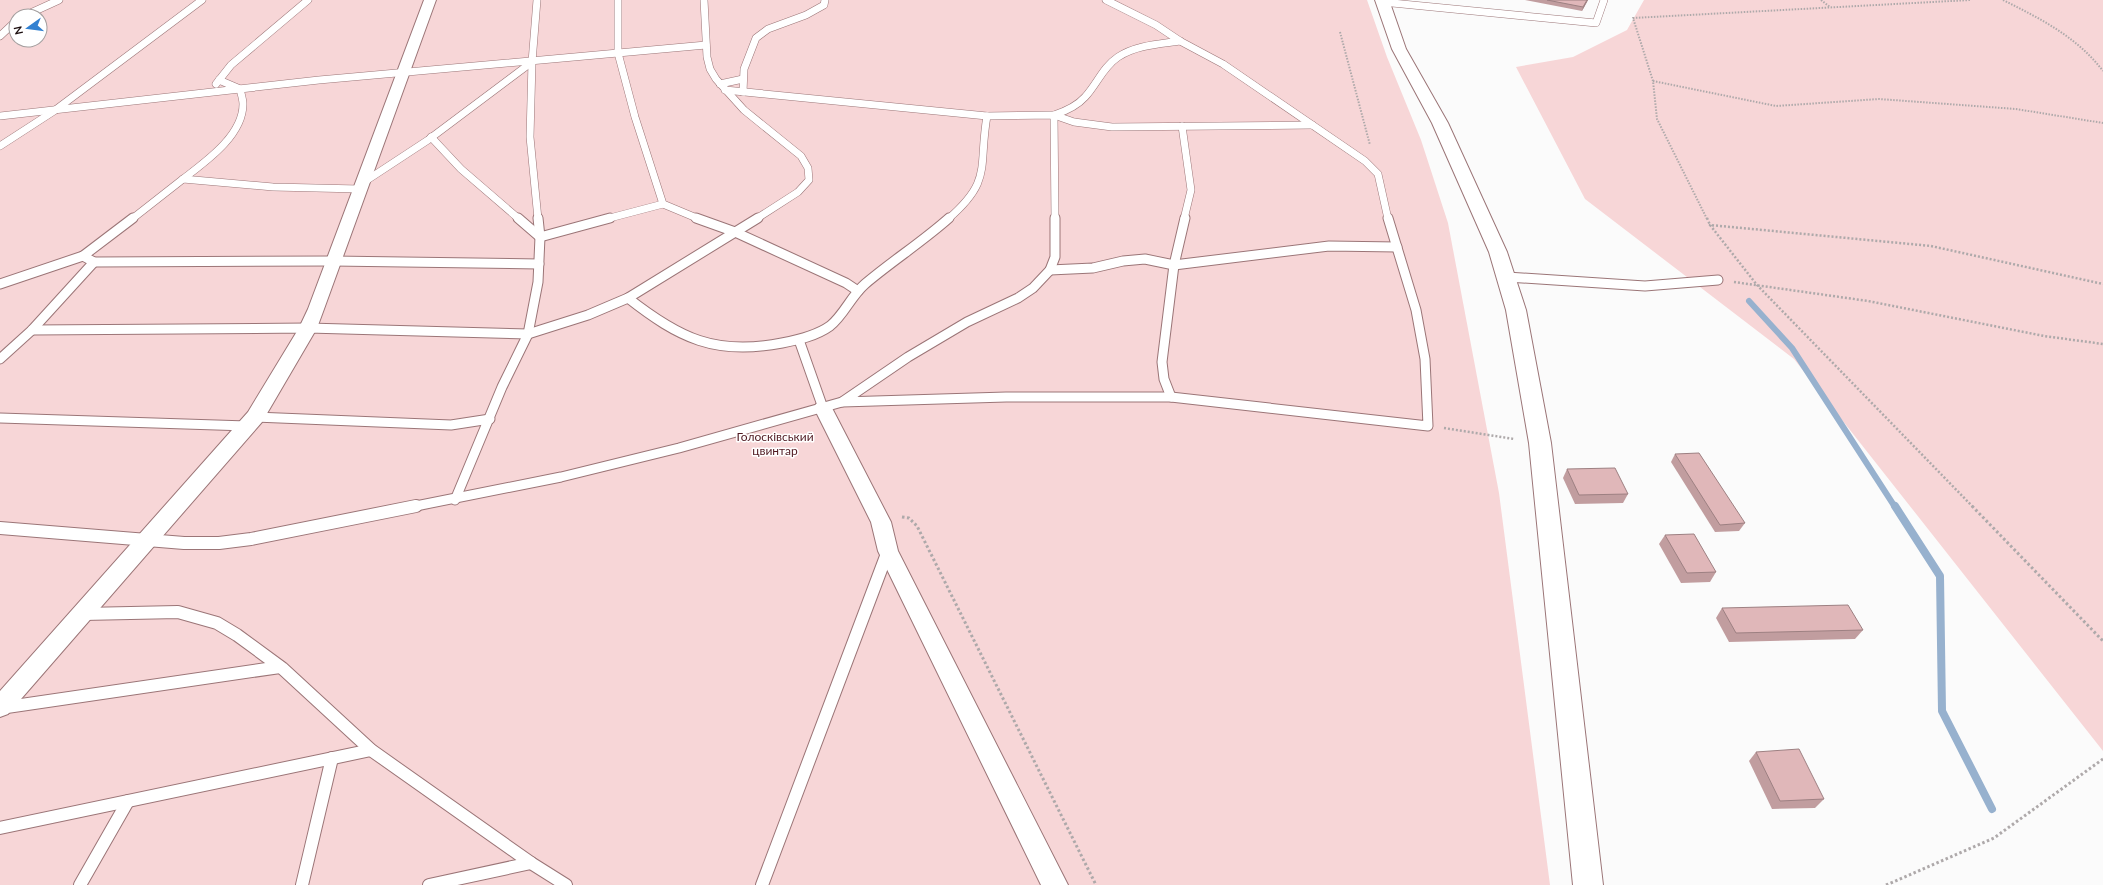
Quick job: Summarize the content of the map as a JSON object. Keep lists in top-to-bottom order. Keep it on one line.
{"parks":["Голосківський цвинтар"],"north":"left"}
